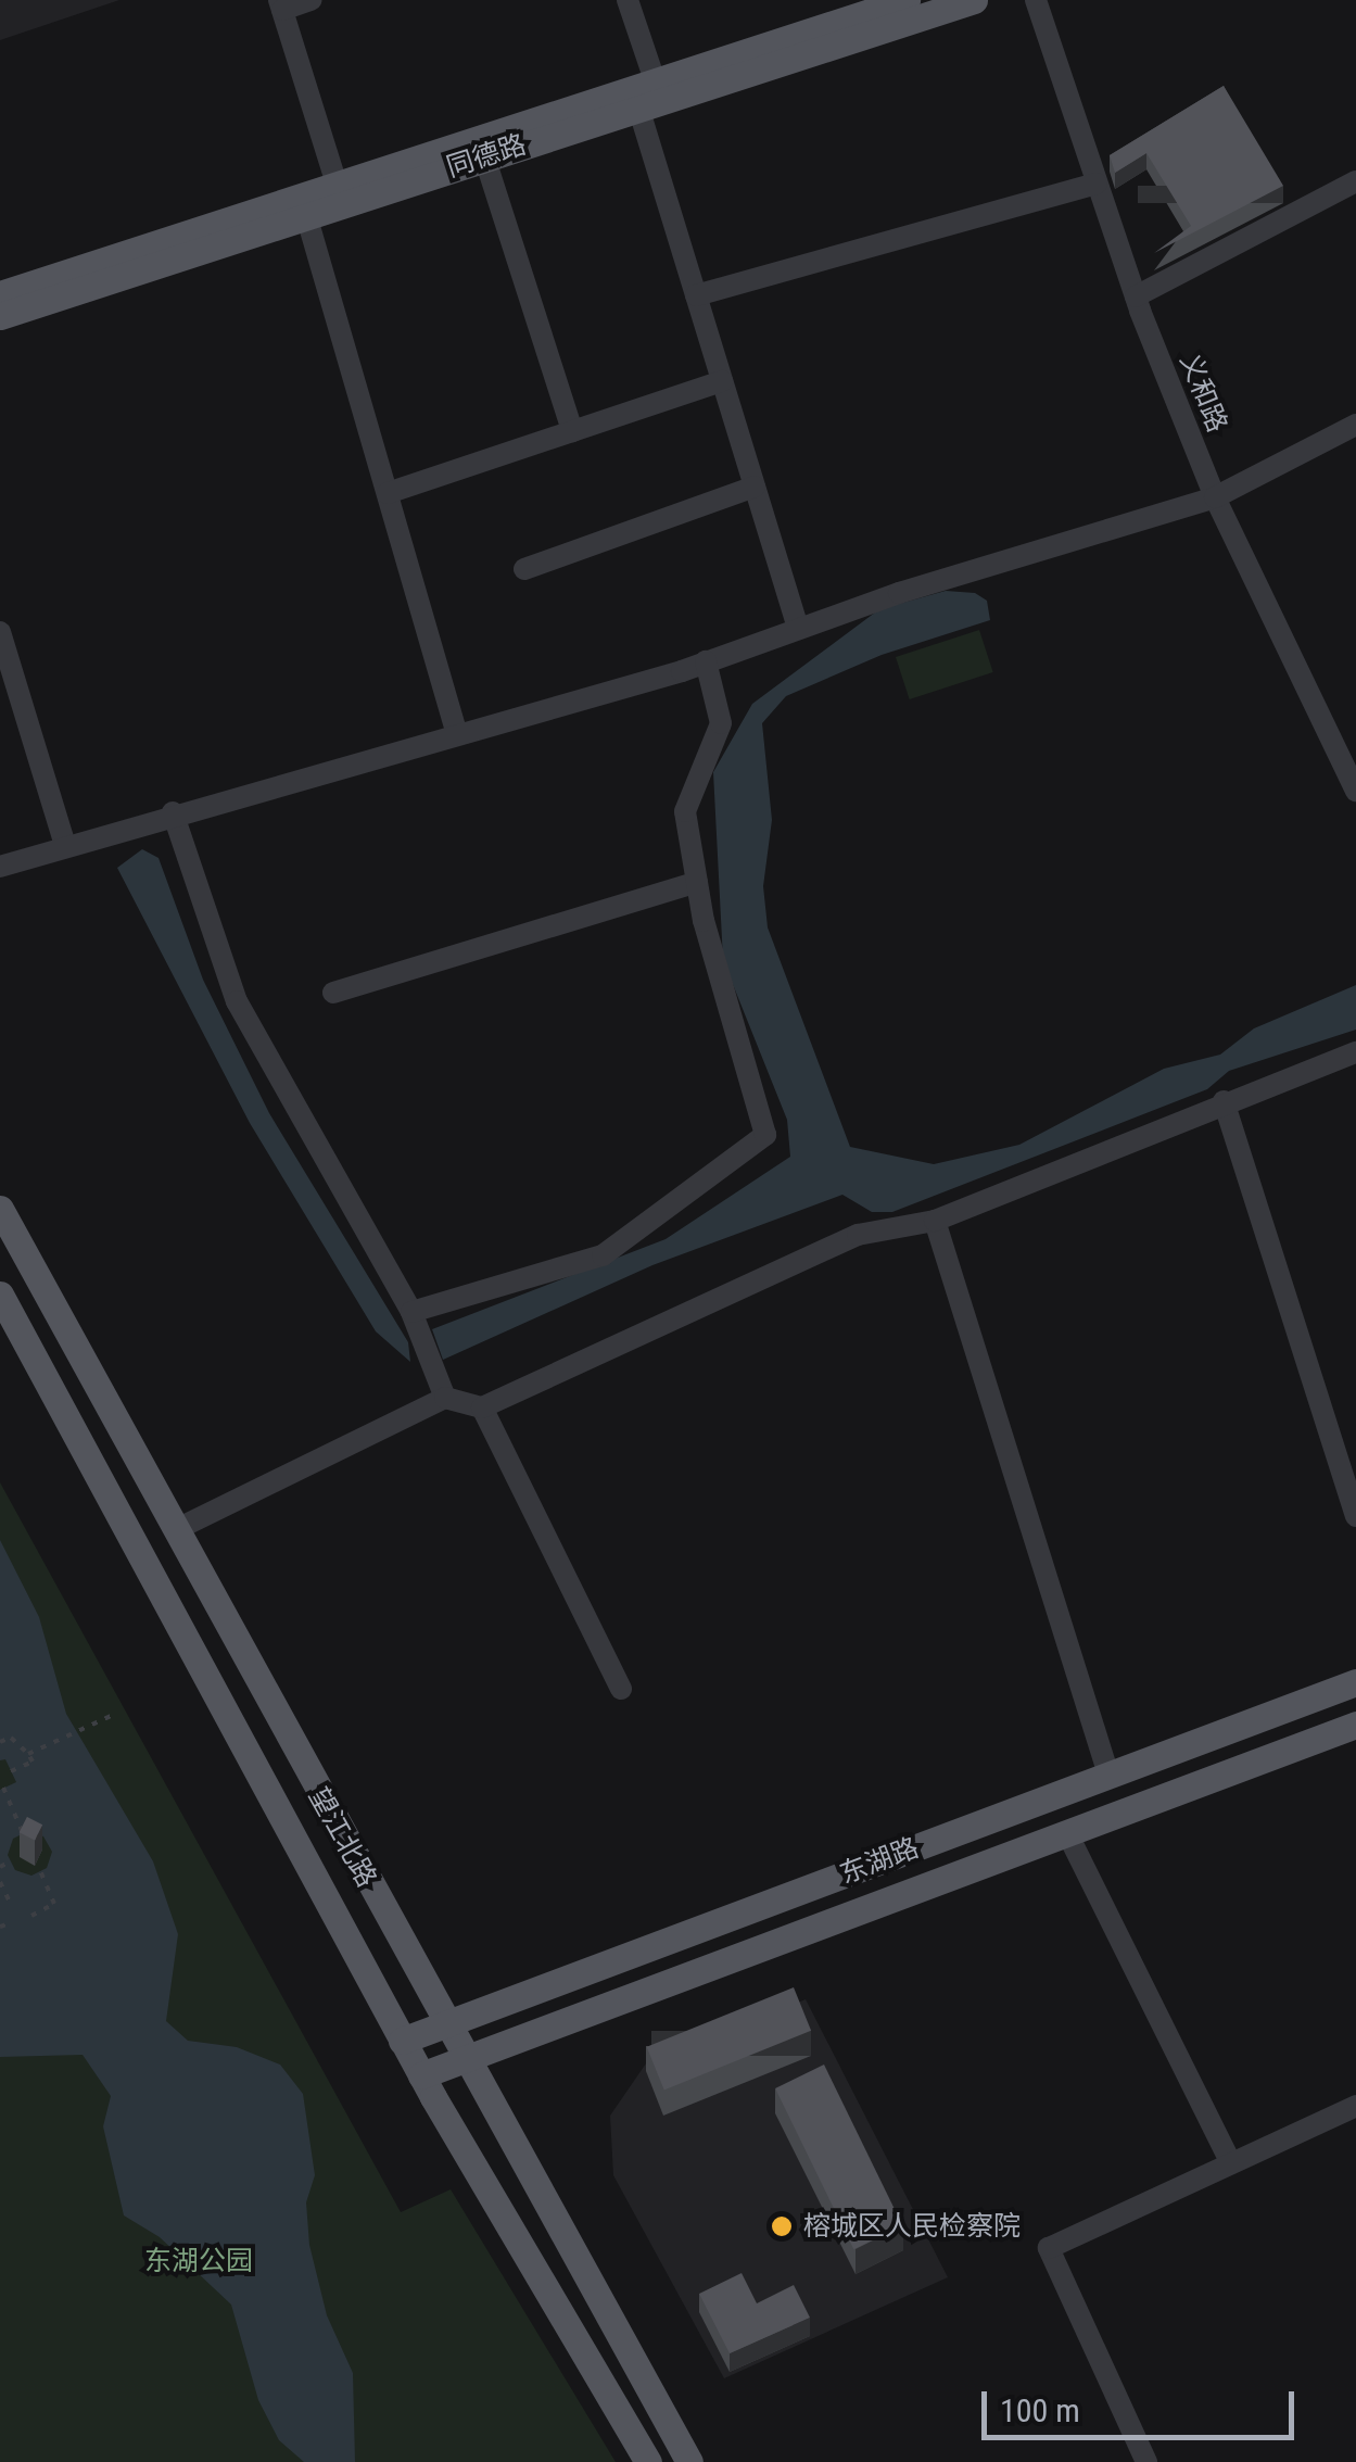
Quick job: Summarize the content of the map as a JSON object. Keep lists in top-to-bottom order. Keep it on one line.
{"streets":{"main road":["同德路","望江北路","东湖路"],"street":["义和路"]},"crossings":[["望江北路","东湖路"]],"parks":["东湖公园"],"places":["榕城区人民检察院"],"scale_bar":"100 m"}
